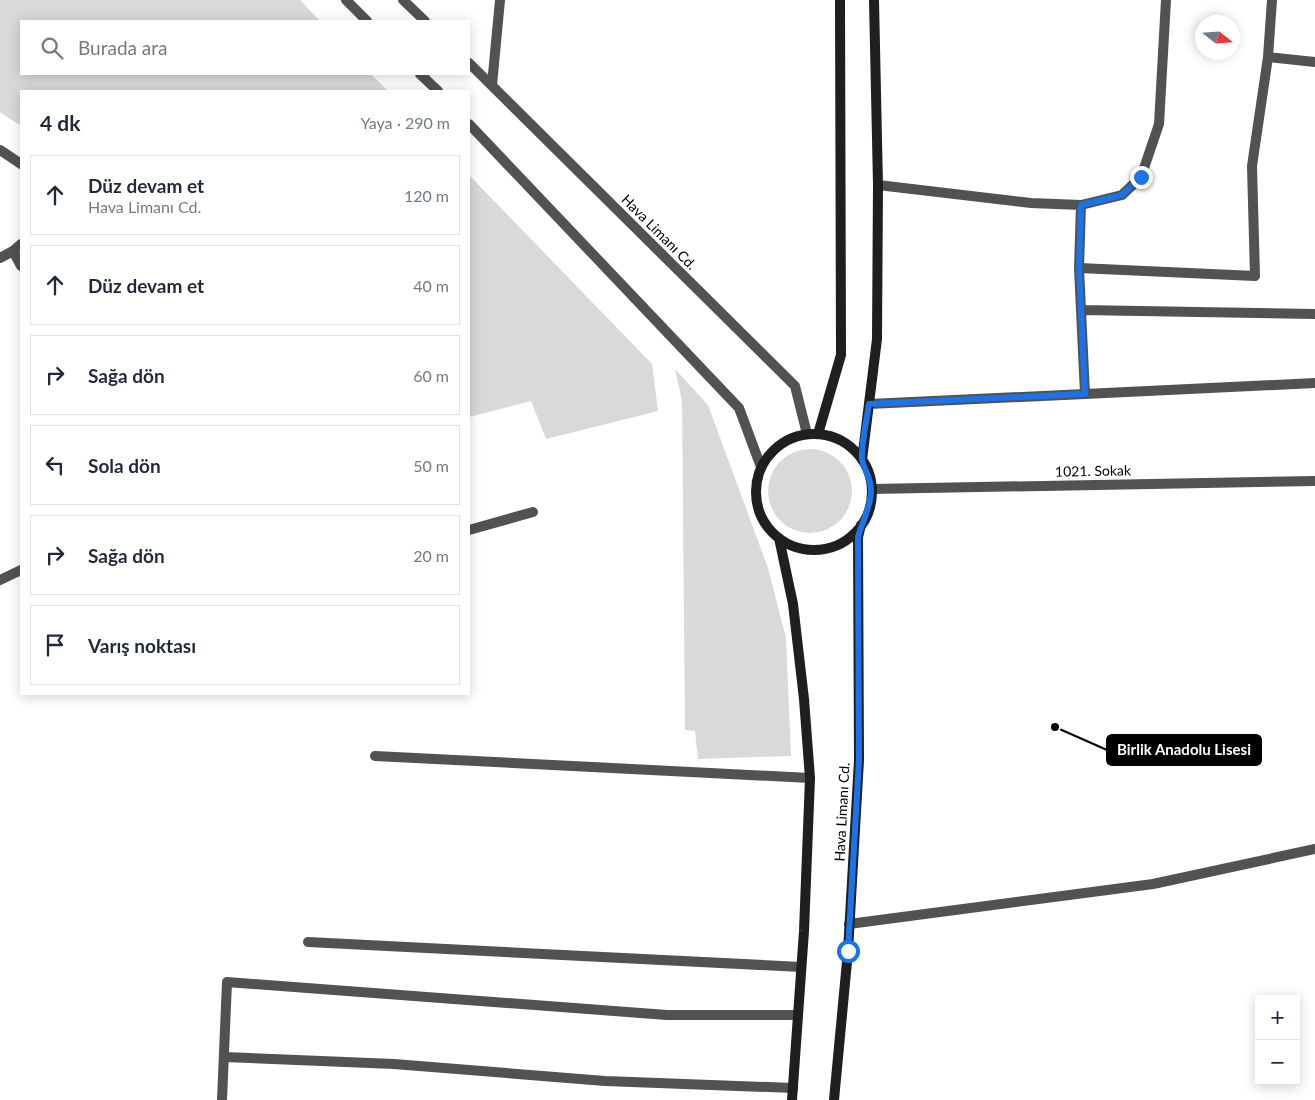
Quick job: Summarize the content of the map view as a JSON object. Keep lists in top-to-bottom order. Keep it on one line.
{"streets":{"main road":["Hava Limanı Cd."],"street":["1021. Sokak"]},"crossings":[["Hava Limanı Cd.","1021. Sokak"]],"places":["Birlik Anadolu Lisesi"],"north":"right","page":{"search":"Burada ara","heading":["4 dk","Yaya · 290 m"],"list":[["Düz devam et","Hava Limanı Cd.","120 m"],["Düz devam et","40 m"],["Sağa dön","60 m"],["Sola dön","50 m"],["Sağa dön","20 m"],"Varış noktası"],"map_buttons":["+","−"]}}
